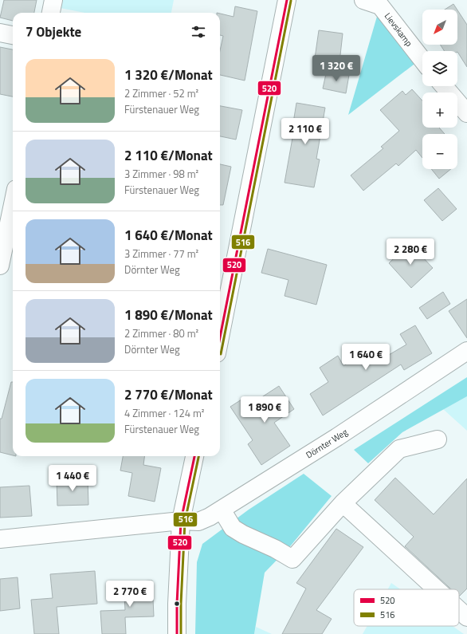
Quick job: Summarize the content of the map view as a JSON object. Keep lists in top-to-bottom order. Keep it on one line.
{"streets":{"street":["Lievskamp","Dörnter Weg"]},"lines":["transit line 520","transit line 516"],"legend":["520","516"],"north":"bottom left","page":{"map_buttons":["+","−"],"heading":"7 Objekte","list":[{"name":"1 320 €/Monat","note":"2 Zimmer · 52 m² · Fürstenauer Weg"},{"name":"2 110 €/Monat","note":"3 Zimmer · 98 m² · Fürstenauer Weg"},{"name":"1 640 €/Monat","note":"3 Zimmer · 77 m² · Dörnter Weg"},{"name":"1 890 €/Monat","note":"2 Zimmer · 80 m² · Dörnter Weg"},{"name":"2 770 €/Monat","note":"4 Zimmer · 124 m² · Fürstenauer Weg"}],"price":["1 320 €","2 110 €","2 280 €","1 640 €","1 890 €","1 440 €","2 770 €"]}}
